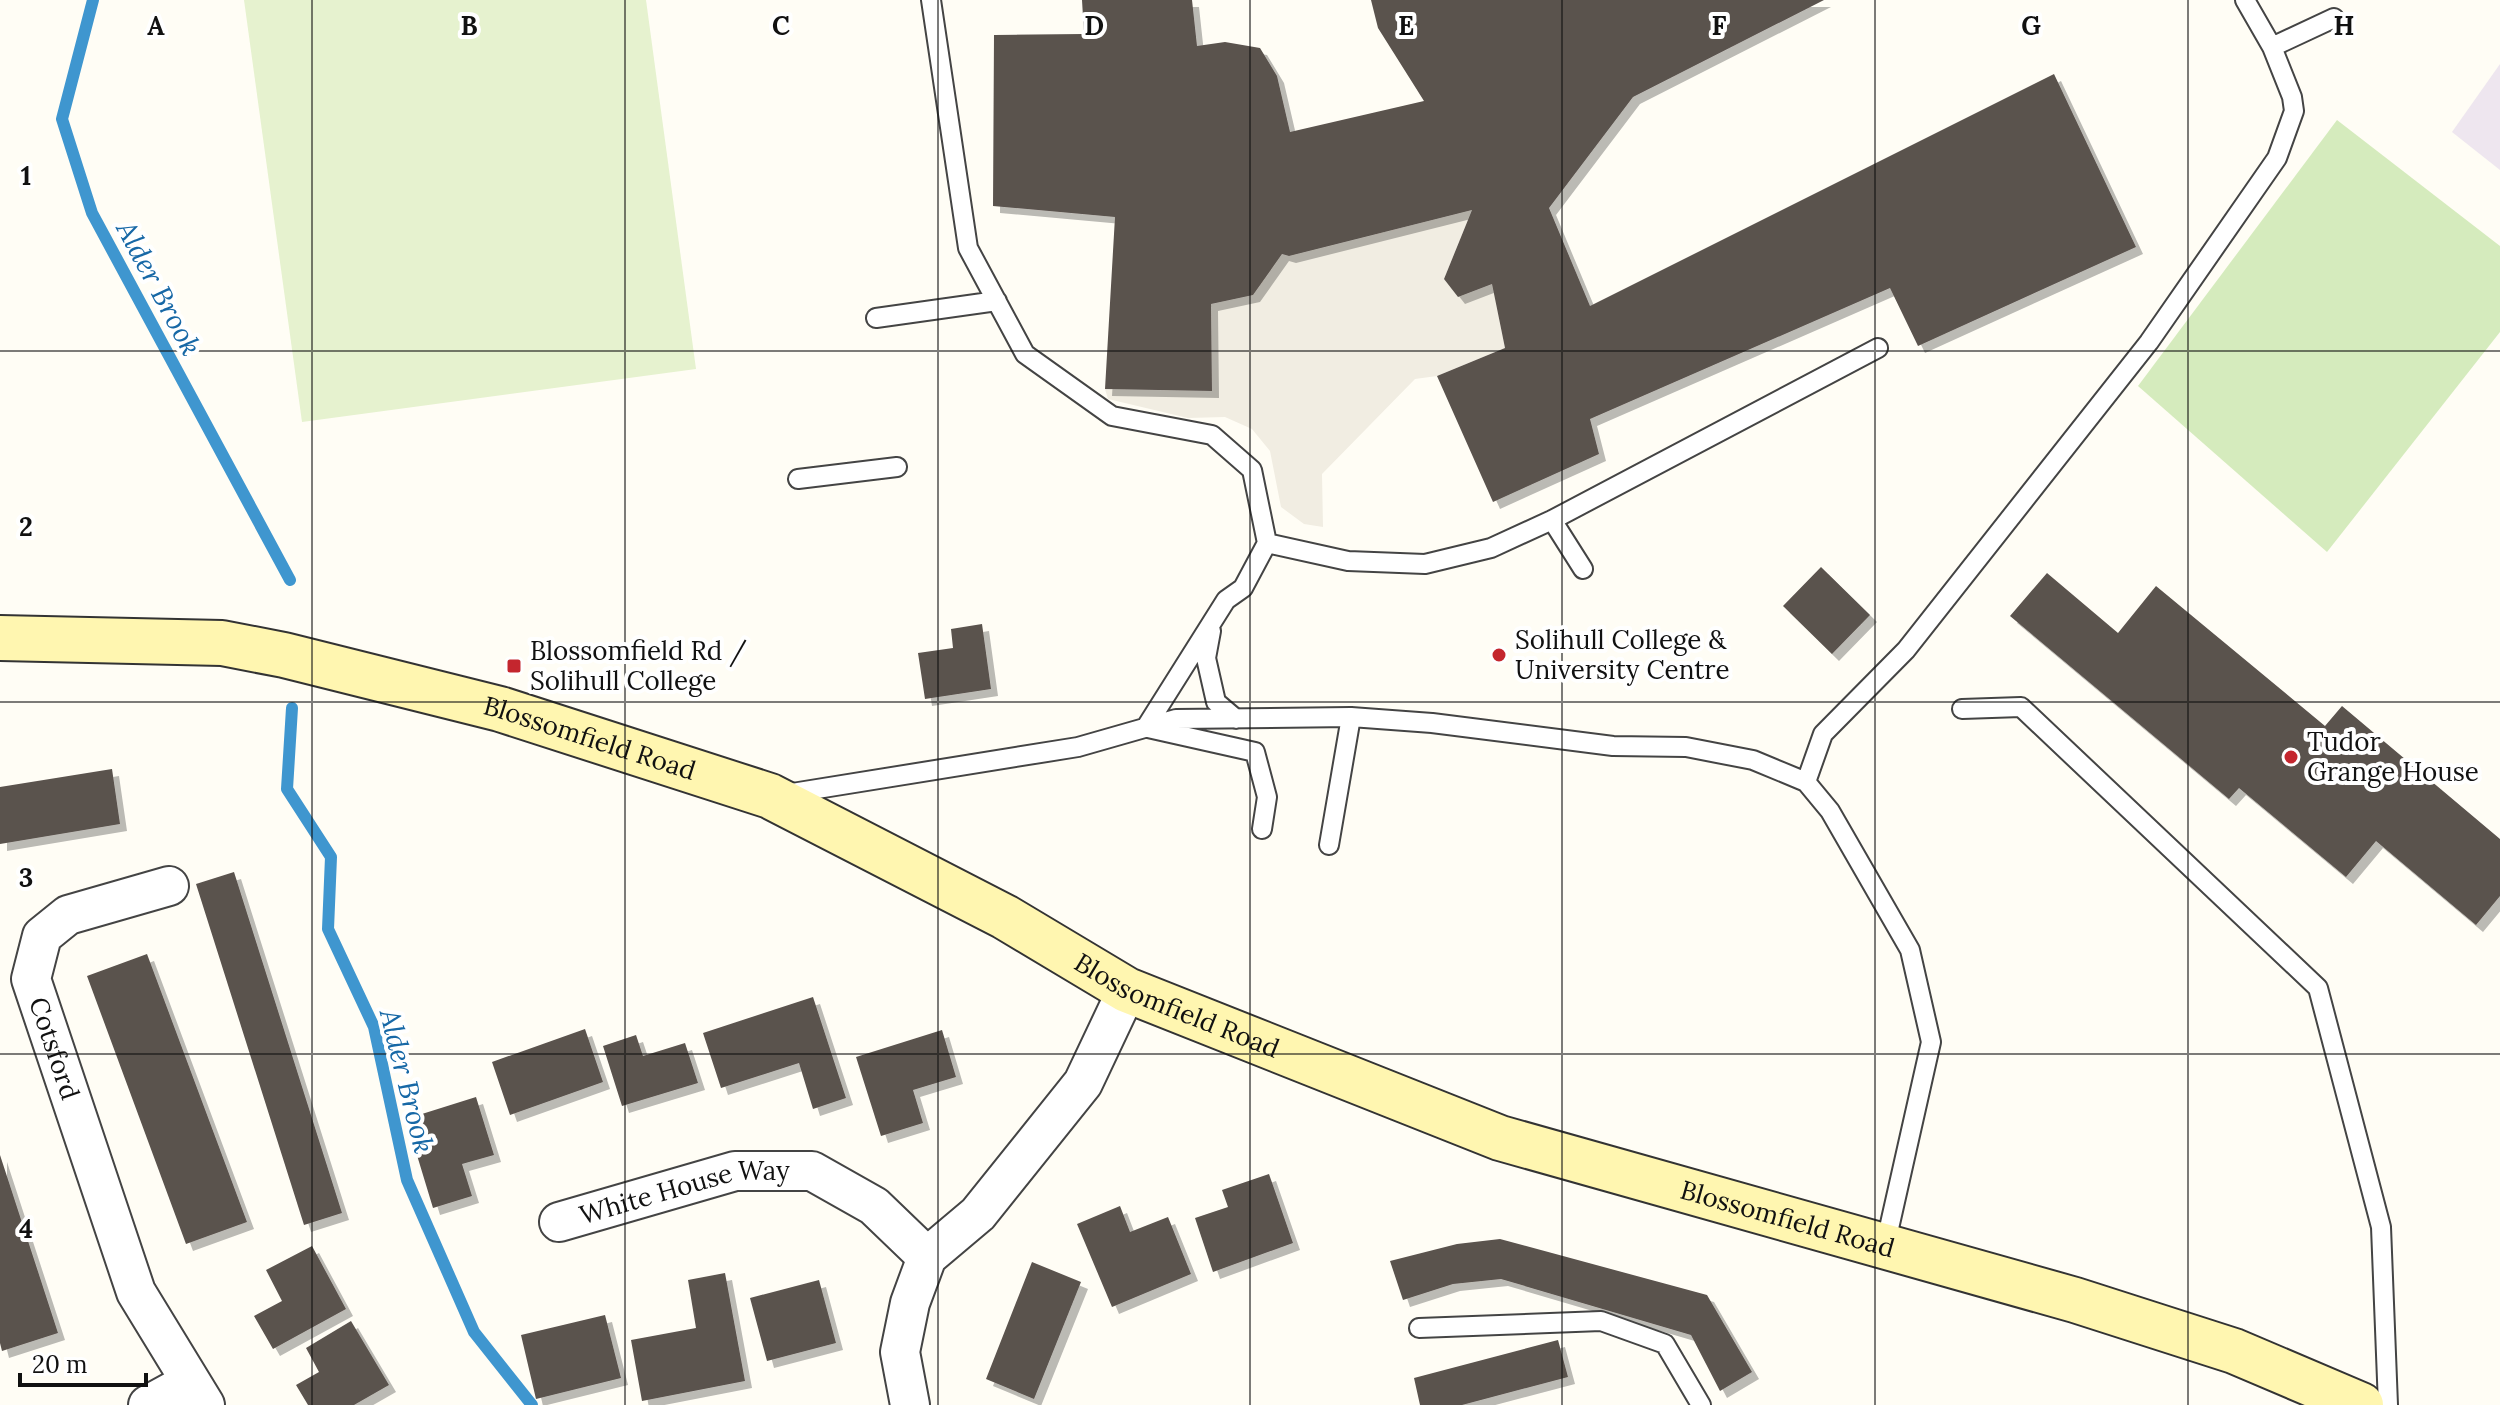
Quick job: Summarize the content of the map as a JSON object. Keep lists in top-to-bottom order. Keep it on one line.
{"streets":{"main road":["Blossomfield Road"],"street":["Cotsford","White House Way"]},"water":["Alder Brook"],"places":{"other":["Solihull College & University Centre","Tudor Grange House"],"transit":["Blossomfield Rd / Solihull College"]},"scale_bar":"20 m","grid":{"columns":["A","B","C","D","E","F","G","H"],"rows":["1","2","3","4"]}}
